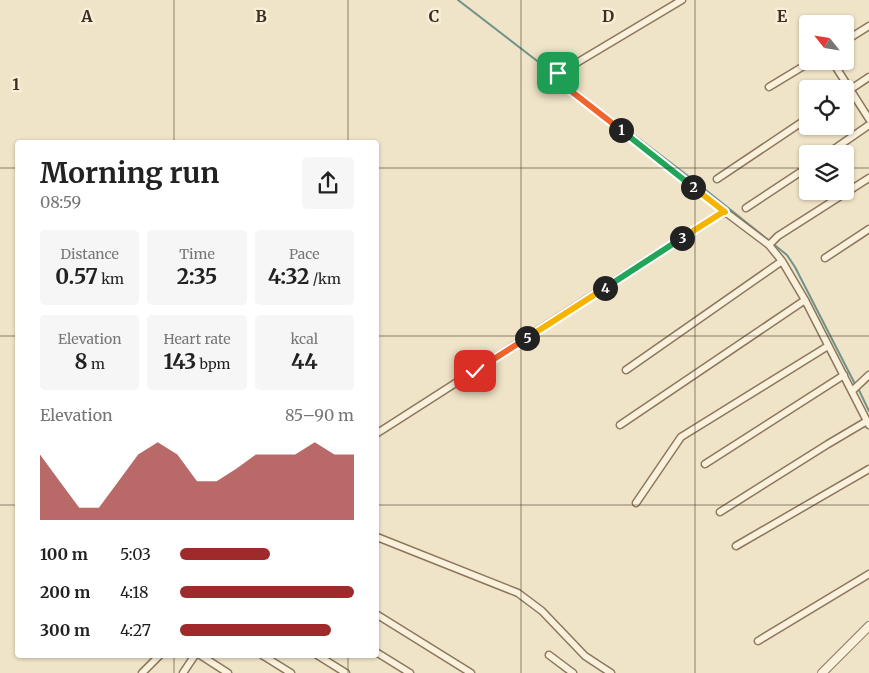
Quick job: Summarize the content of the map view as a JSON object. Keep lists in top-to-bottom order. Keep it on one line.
{"north":"top left","page":{"pins":["1","2","3","4","5"],"heading":["Morning run","08:59"],"stats":[["Distance","0.57 km"],["Time","2:35"],["Pace","4:32 /km"],["Elevation","8 m"],["Heart rate","143 bpm"],["kcal","44"]],"chart":["Elevation","85–90 m"],"list":[{"name":"100 m","note":"5:03"},{"name":"200 m","note":"4:18"},{"name":"300 m","note":"4:27"}]},"grid":{"columns":["A","B","C","D","E"],"rows":["1"]}}
